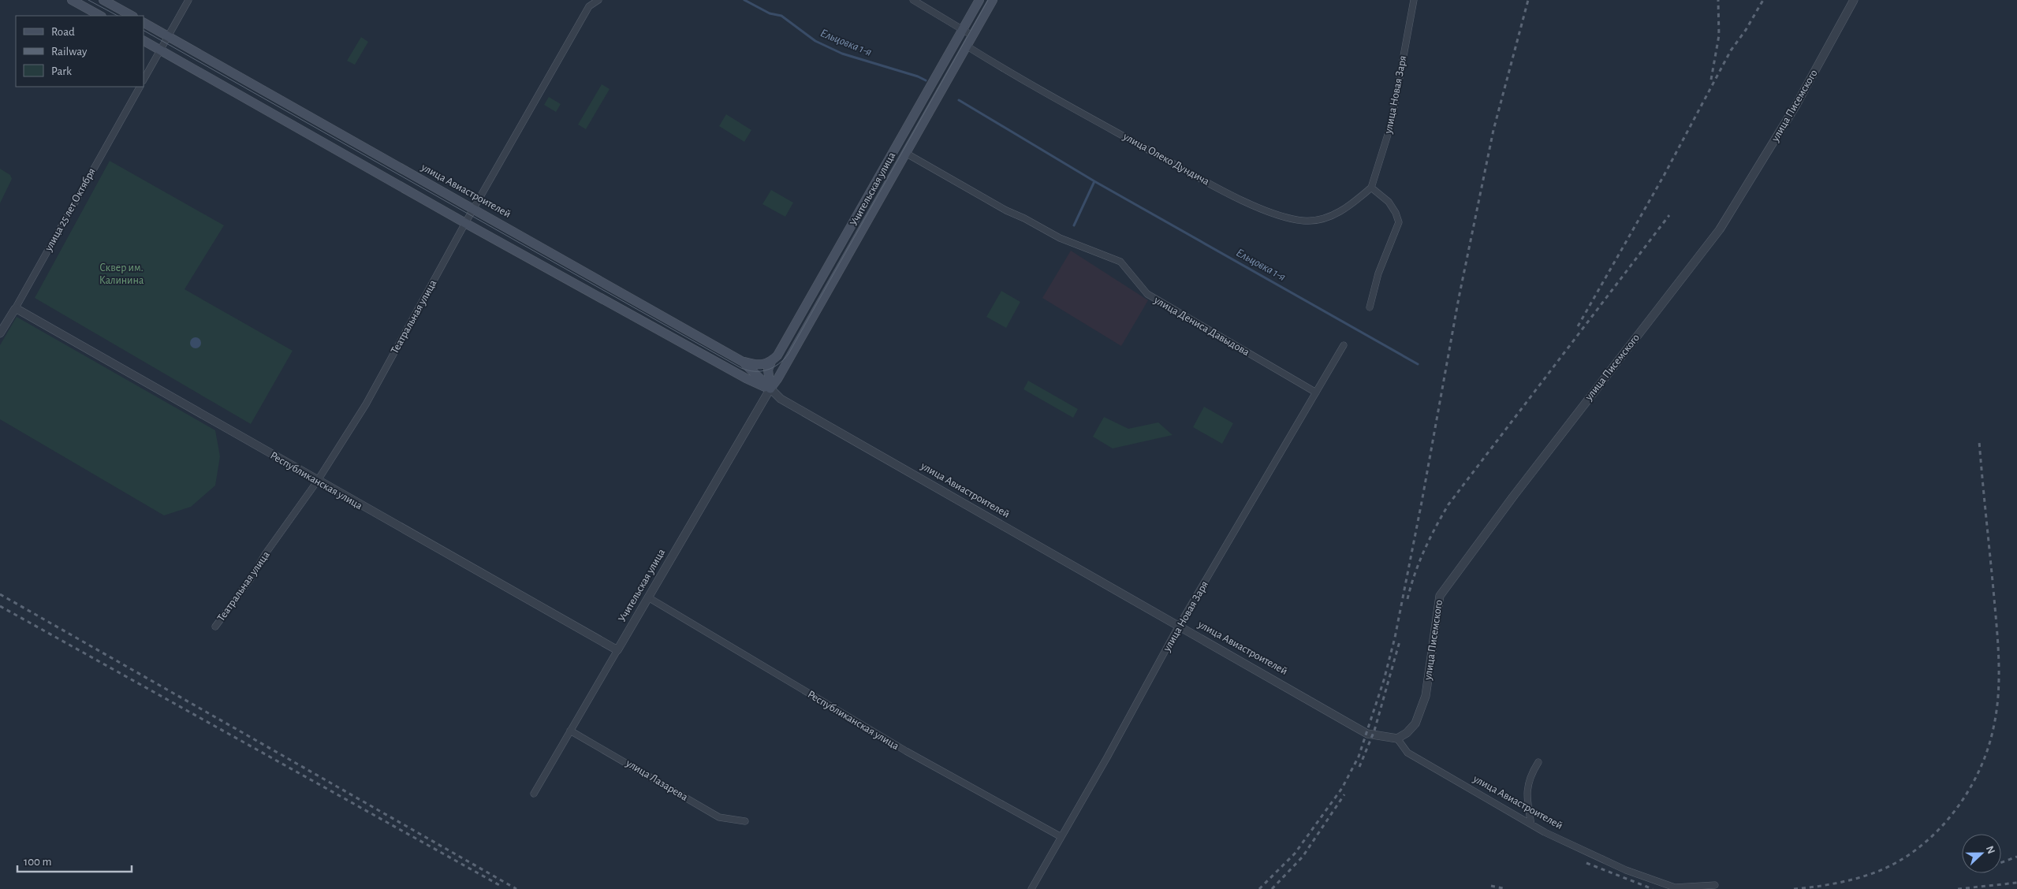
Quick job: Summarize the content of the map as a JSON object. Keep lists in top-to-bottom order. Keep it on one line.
{"streets":{"main road":["Учительская улица","улица Авиастроителей"],"street":["улица Новая Заря","улица Писемского","улица Олеко Дундича","улица 25 лет Октября","Театральная улица","улица Дениса Давыдова","Республиканская улица","улица Лазарева"]},"crossings":[["улица Новая Заря","улица Олеко Дундича"],["улица Новая Заря","улица Авиастроителей"],["улица Новая Заря","улица Дениса Давыдова"],["улица Новая Заря","Республиканская улица"],["улица Писемского","улица Авиастроителей"],["улица Олеко Дундича","Учительская улица"],["Учительская улица","улица Авиастроителей"],["Учительская улица","улица Дениса Давыдова"],["Учительская улица","Республиканская улица"],["Учительская улица","улица Лазарева"],["улица Авиастроителей","Театральная улица"],["улица 25 лет Октября","Республиканская улица"],["Театральная улица","Республиканская улица"]],"water":["Ельцовка 1-я"],"parks":["Сквер им. Калинина"],"legend":["Road","Railway","Park"],"scale_bar":"100 m","north":"right"}
